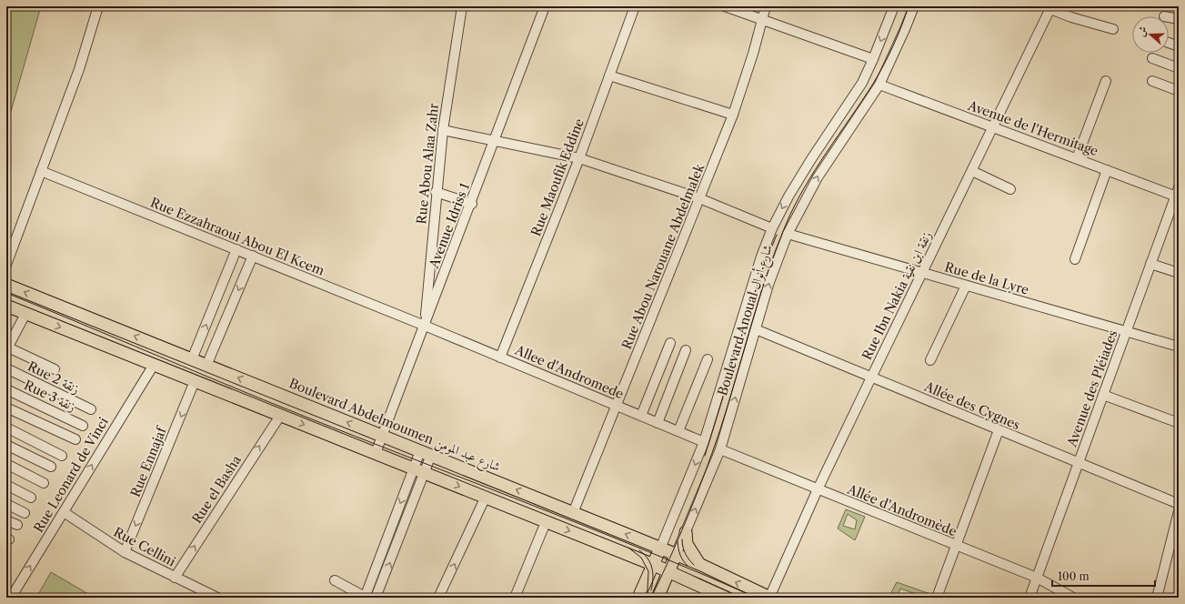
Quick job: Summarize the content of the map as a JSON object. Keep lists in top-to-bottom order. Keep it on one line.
{"streets":{"main road":["Boulevard Anoual شارع أنوال","Boulevard Abdelmoumen شارع عبد المومن"],"street":["Avenue de l'Hermitage","Rue Abou Alaa Zahr","Rue Maoufik Eddine","Avenue Idriss 1","Rue Ezzahraoui Abou El Kcem","Rue Abou Narouane Abdelmalek","Rue de la Lyre","Rue Ibn Nakia زنقة ابن نقية","Allee d'Andromede","Rue 2 زنقة","Avenue des Pléiades","Rue 3 زنقة","Allée des Cygnes","Rue Ennajaf","Rue Leonard de Vinci","Rue el Basha","Allée d'Andromède","Rue Cellini"]},"crossings":[["Avenue de l'Hermitage","Rue Ibn Nakia زنقة ابن نقية"],["Avenue de l'Hermitage","Boulevard Anoual شارع أنوال"],["Avenue de l'Hermitage","Avenue des Pléiades"],["Rue Abou Alaa Zahr","Avenue Idriss 1"],["Rue Abou Alaa Zahr","Rue Ezzahraoui Abou El Kcem"],["Rue Abou Alaa Zahr","Allee d'Andromede"],["Rue Maoufik Eddine","Allee d'Andromede"],["Avenue Idriss 1","Rue Ezzahraoui Abou El Kcem"],["Avenue Idriss 1","Allee d'Andromede"],["Avenue Idriss 1","Boulevard Abdelmoumen شارع عبد المومن"],["Rue Ezzahraoui Abou El Kcem","Allee d'Andromede"],["Rue Abou Narouane Abdelmalek","Allee d'Andromede"],["Rue Abou Narouane Abdelmalek","Boulevard Abdelmoumen شارع عبد المومن"],["Rue de la Lyre","Rue Ibn Nakia زنقة ابن نقية"],["Rue de la Lyre","Boulevard Anoual شارع أنوال"],["Rue de la Lyre","Avenue des Pléiades"],["Rue Ibn Nakia زنقة ابن نقية","Allée des Cygnes"],["Rue Ibn Nakia زنقة ابن نقية","Boulevard Abdelmoumen شارع عبد المومن"],["Rue Ibn Nakia زنقة ابن نقية","Allée d'Andromède"],["Boulevard Anoual شارع أنوال","Allee d'Andromede"],["Boulevard Anoual شارع أنوال","Allée des Cygnes"],["Boulevard Anoual شارع أنوال","Boulevard Abdelmoumen شارع عبد المومن"],["Boulevard Anoual شارع أنوال","Allée d'Andromède"],["Avenue des Pléiades","Allée des Cygnes"],["Avenue des Pléiades","Allée d'Andromède"],["Rue Ennajaf","Rue Cellini"],["Rue Leonard de Vinci","Rue Cellini"],["Rue el Basha","Rue Cellini"]],"one_way":["Rue Ennajaf","Rue Leonard de Vinci","Rue el Basha"],"scale_bar":"100 m","north":"left"}
